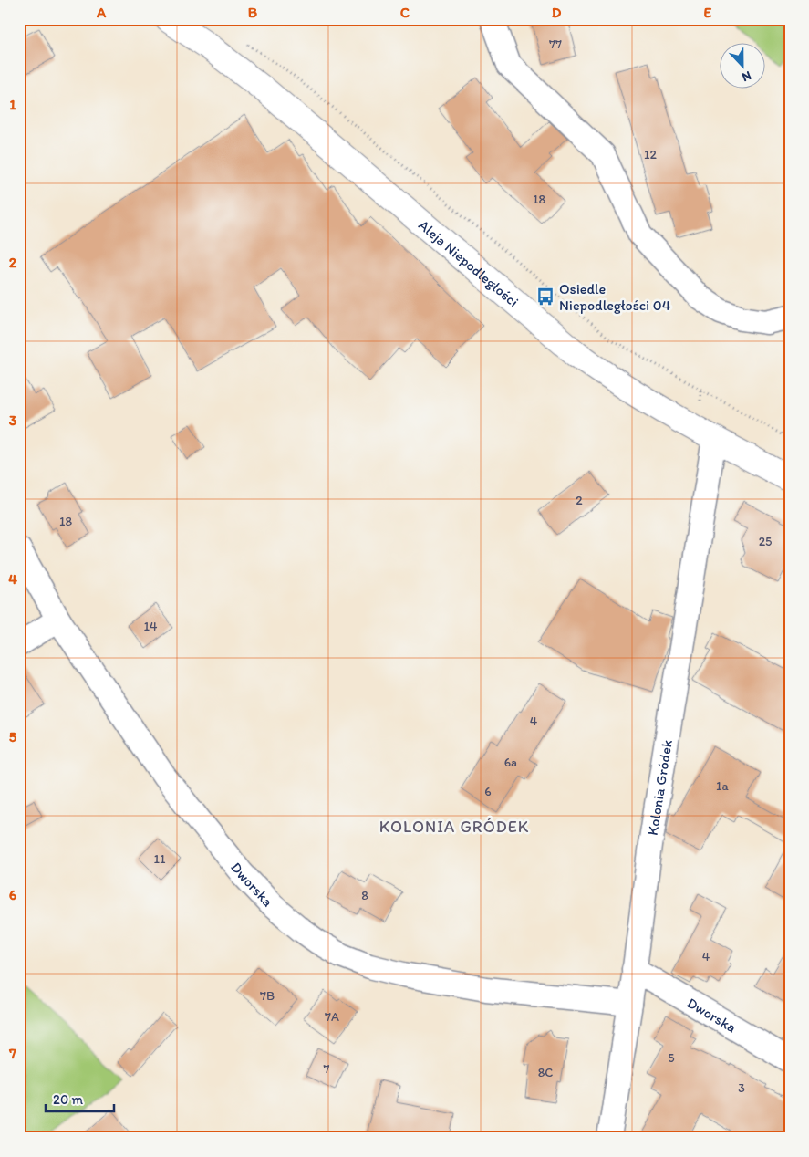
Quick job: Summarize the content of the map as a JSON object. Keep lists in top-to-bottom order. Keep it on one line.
{"streets":{"main road":["Aleja Niepodległości"],"street":["Kolonia Gródek","Dworska"]},"crossings":[["Aleja Niepodległości","Kolonia Gródek"],["Kolonia Gródek","Dworska"]],"districts":["KOLONIA GRÓDEK"],"places":{"bus stop":["Osiedle Niepodległości 04"]},"house_numbers":["77","12","18","2","18","25","14","4","6a","1a","6","11","8","4","7B","7A","5","7","8C","3"],"scale_bar":"20 m","north":"bottom","grid":{"columns":["A","B","C","D","E"],"rows":["1","2","3","4","5","6","7"]}}
